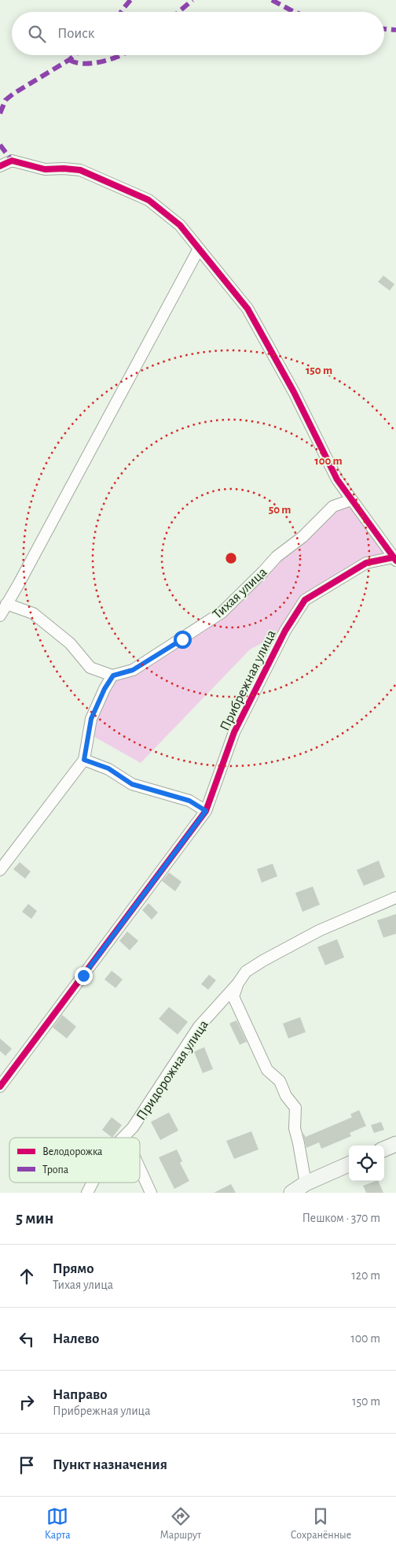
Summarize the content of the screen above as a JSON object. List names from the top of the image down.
{
  "streets": {
    "street": ["Тихая улица", "Прибрежная улица", "Придорожная улица"]
  },
  "legend": ["Велодорожка", "Тропа"],
  "page": {
    "search": "Поиск",
    "heading": ["5 мин", "Пешком · 370 m"],
    "list": [
      ["Прямо", "Тихая улица", "120 m"],
      ["Налево", "100 m"],
      ["Направо", "Прибрежная улица", "150 m"],
      "Пункт назначения"
    ],
    "nav": ["Карта", "Маршрут", "Сохранённые"]
  },
  "rings": ["150 m", "100 m", "50 m"]
}
